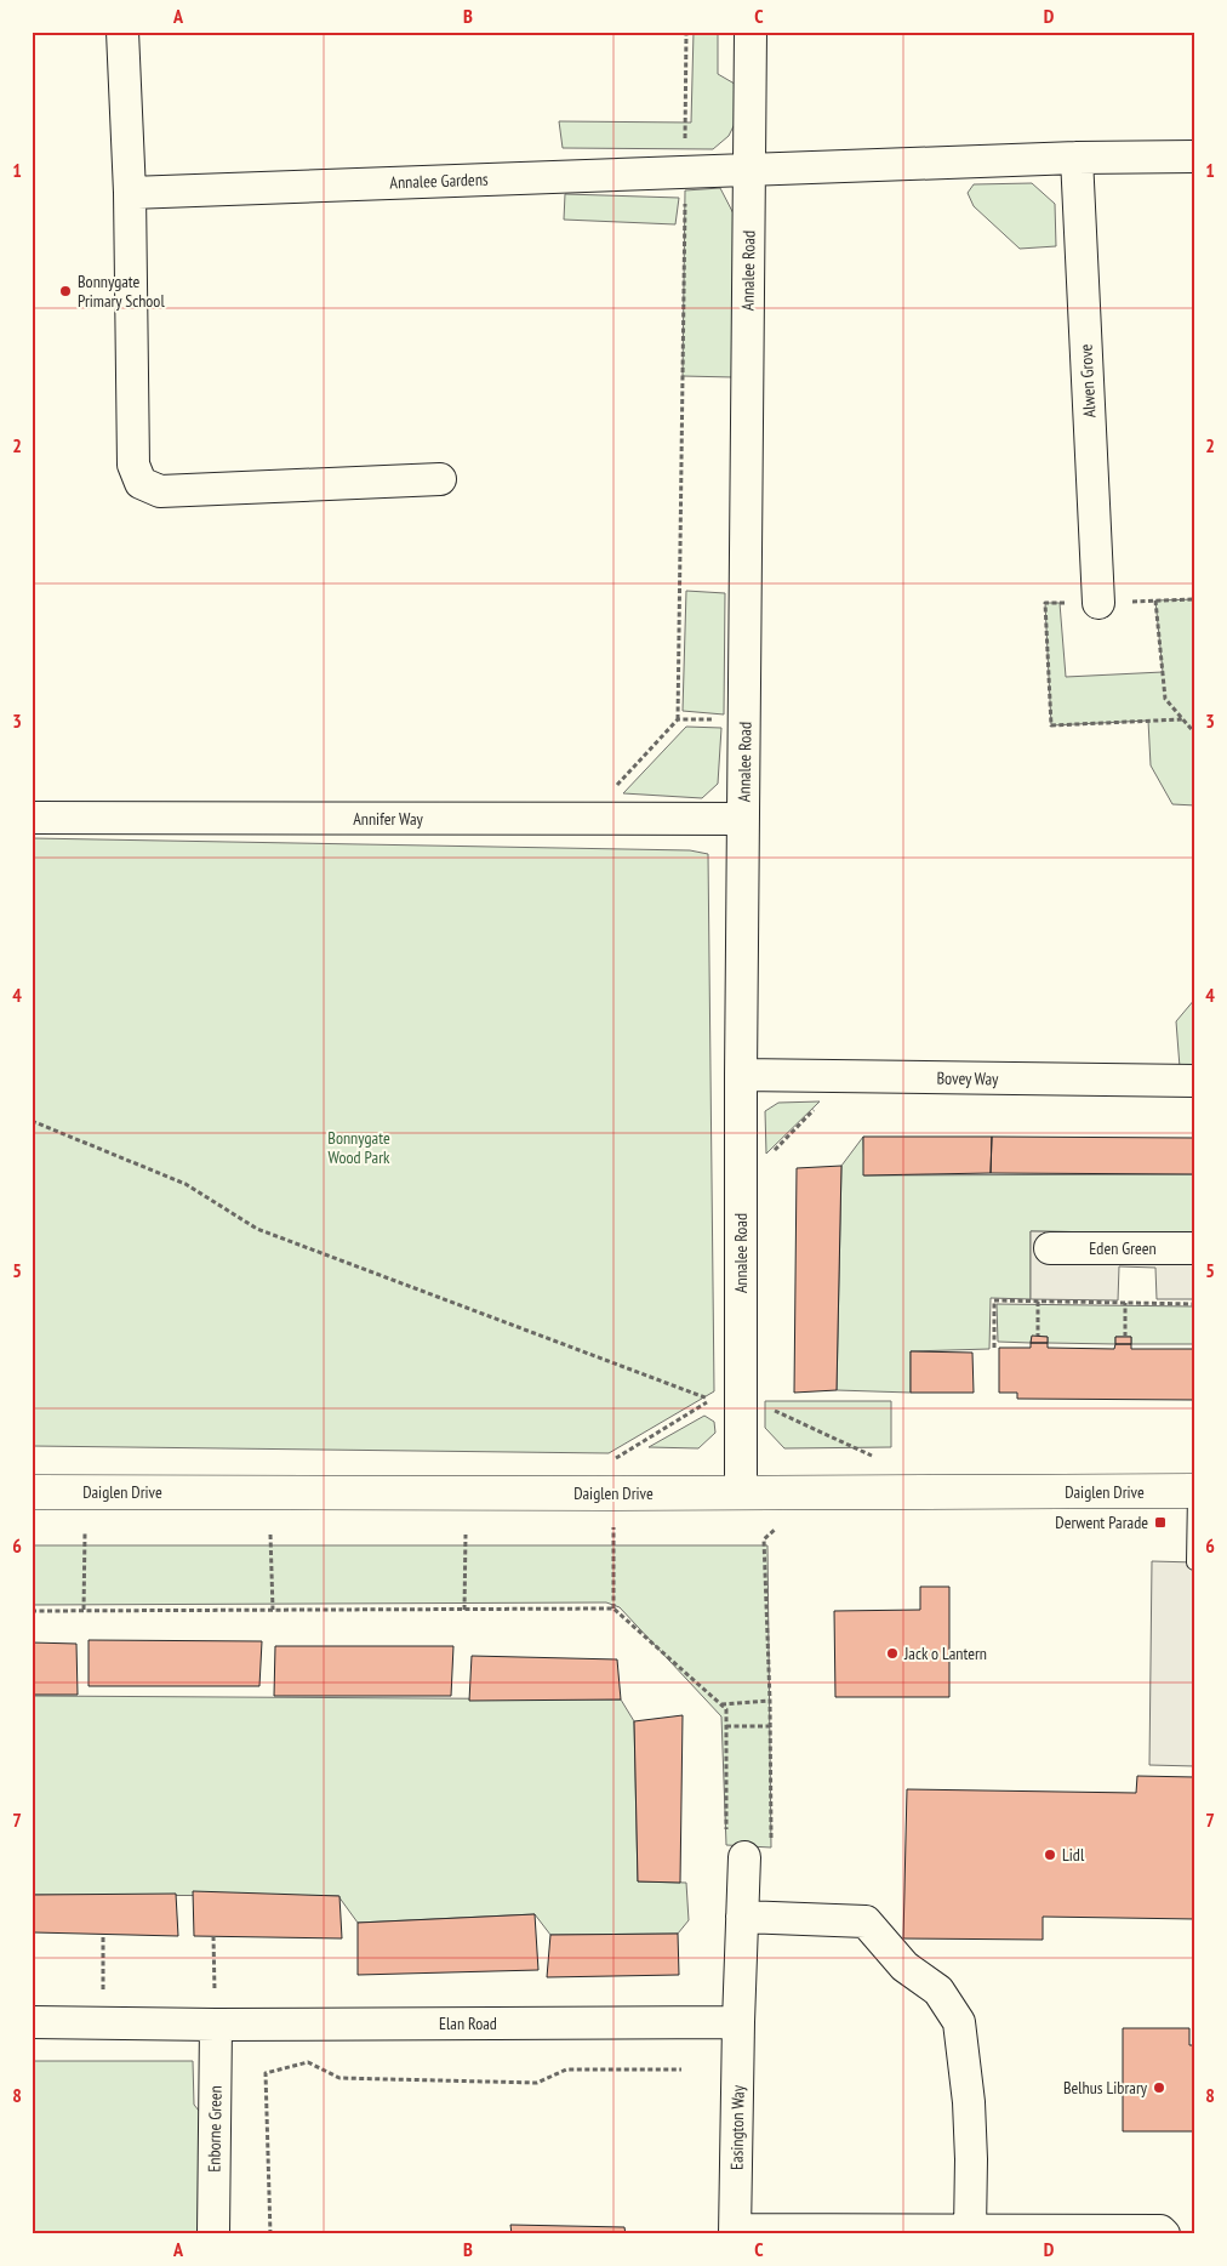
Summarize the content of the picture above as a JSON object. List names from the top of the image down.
{
  "streets": {
    "street": [
      "Annalee Gardens",
      "Annalee Road",
      "Alwen Grove",
      "Annifer Way",
      "Bovey Way",
      "Eden Green",
      "Daiglen Drive",
      "Elan Road",
      "Easington Way",
      "Enborne Green"
    ]
  },
  "crossings": [
    ["Annalee Gardens", "Annalee Road"],
    ["Annalee Road", "Annifer Way"],
    ["Annalee Road", "Bovey Way"],
    ["Annalee Road", "Daiglen Drive"],
    ["Elan Road", "Easington Way"],
    ["Elan Road", "Enborne Green"]
  ],
  "parks": ["Bonnygate Wood Park"],
  "places": {
    "other": [
      "Bonnygate Primary School",
      "Jack o Lantern",
      "Lidl",
      "Belhus Library"
    ],
    "transit": ["Derwent Parade"]
  },
  "grid": {
    "columns": [
      "A",
      "B",
      "C",
      "D"
    ],
    "rows": [
      "1",
      "2",
      "3",
      "4",
      "5",
      "6",
      "7",
      "8"
    ]
  }
}
